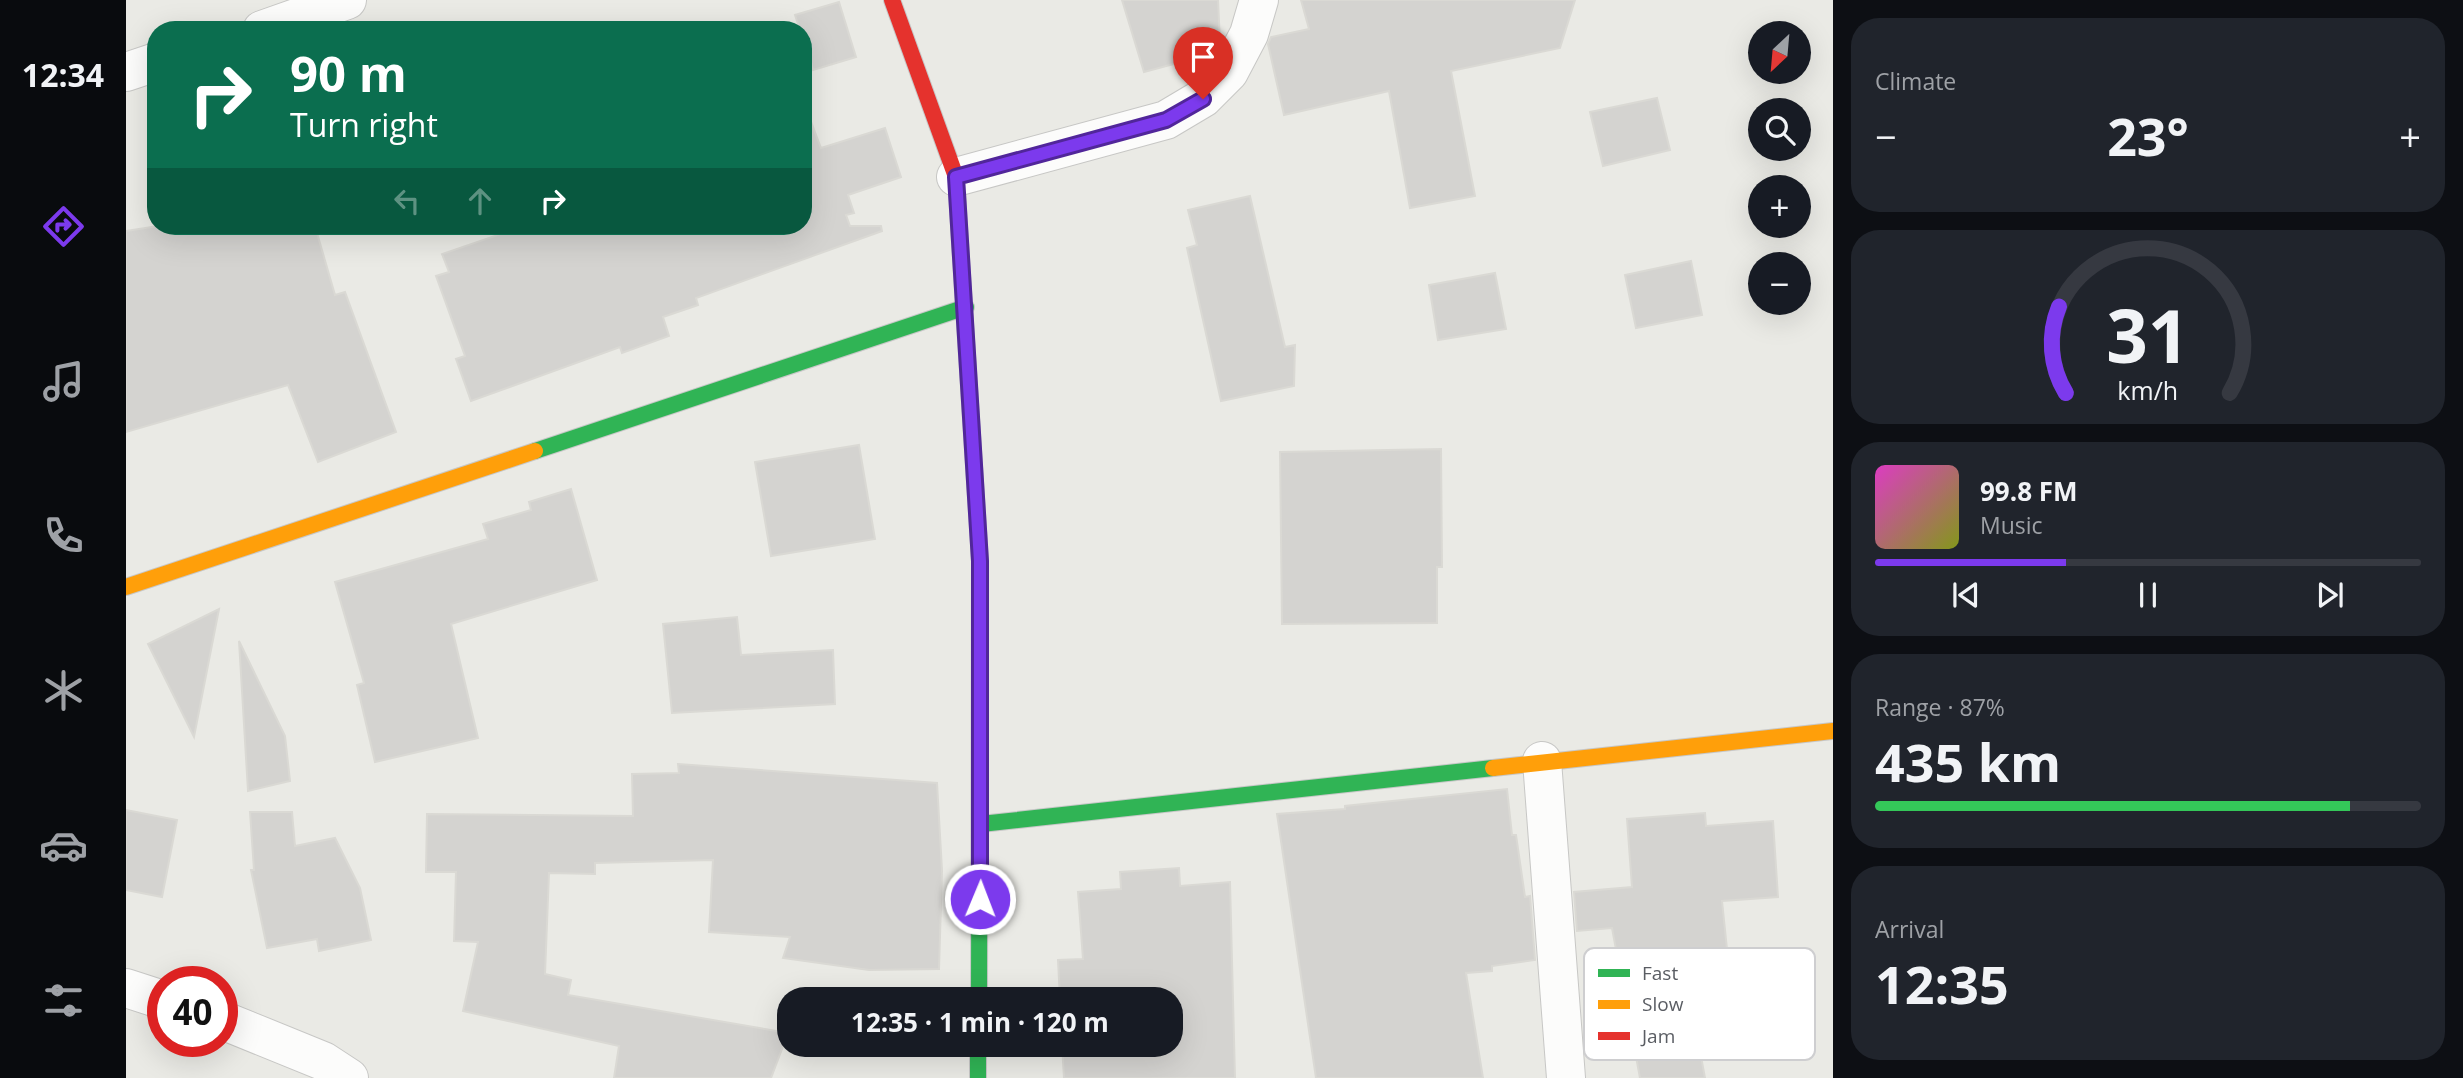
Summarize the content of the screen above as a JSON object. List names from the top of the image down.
{
  "legend": ["Fast", "Slow", "Jam"],
  "north": "bottom left",
  "page": {
    "tabs": "12:34",
    "tile": [
      "Climate",
      ["Range · 87%", "435 km"],
      ["Arrival", "12:35"]
    ],
    "map_buttons": ["+", "−"],
    "turn": ["90 m", "Turn right"],
    "heat": ["−", "23°", "+"],
    "song": ["99.8 FM", "Music"],
    "limit": "40",
    "trip": "12:35 · 1 min · 120 m",
    "gauge": ["31", "km/h"]
  }
}
